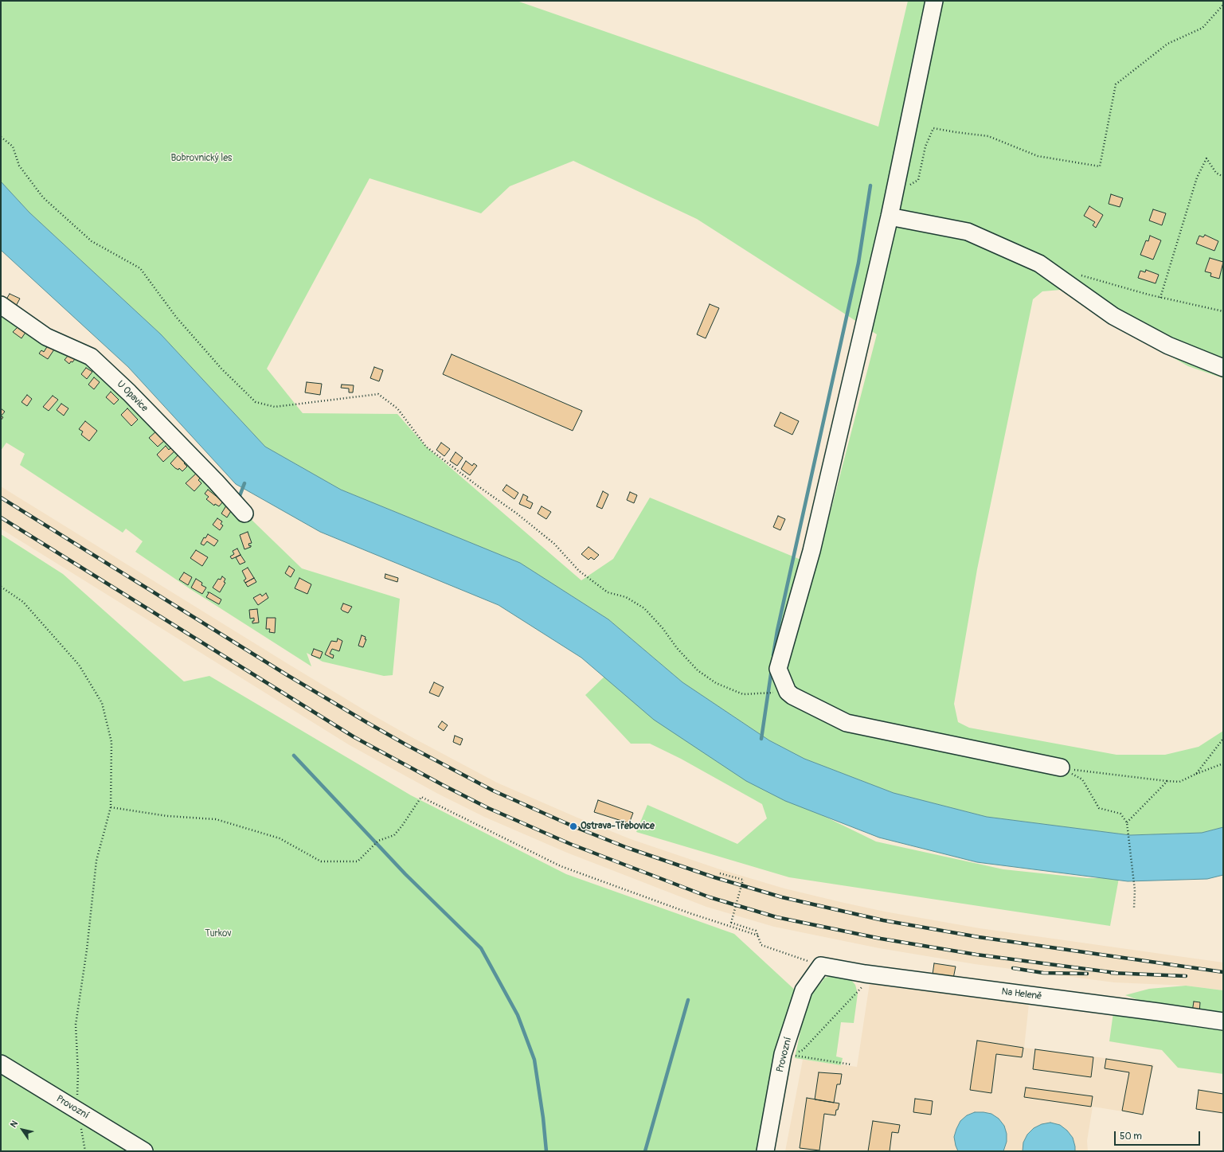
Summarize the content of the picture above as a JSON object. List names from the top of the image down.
{
  "streets": {
    "street": ["U Opavice", "Na Heleně", "Provozní"]
  },
  "crossings": [
    ["Na Heleně", "Provozní"]
  ],
  "parks": ["Bobrovnický les", "Turkov"],
  "places": ["Ostrava-Třebovice"],
  "scale_bar": "50 m",
  "north": "top left"
}
